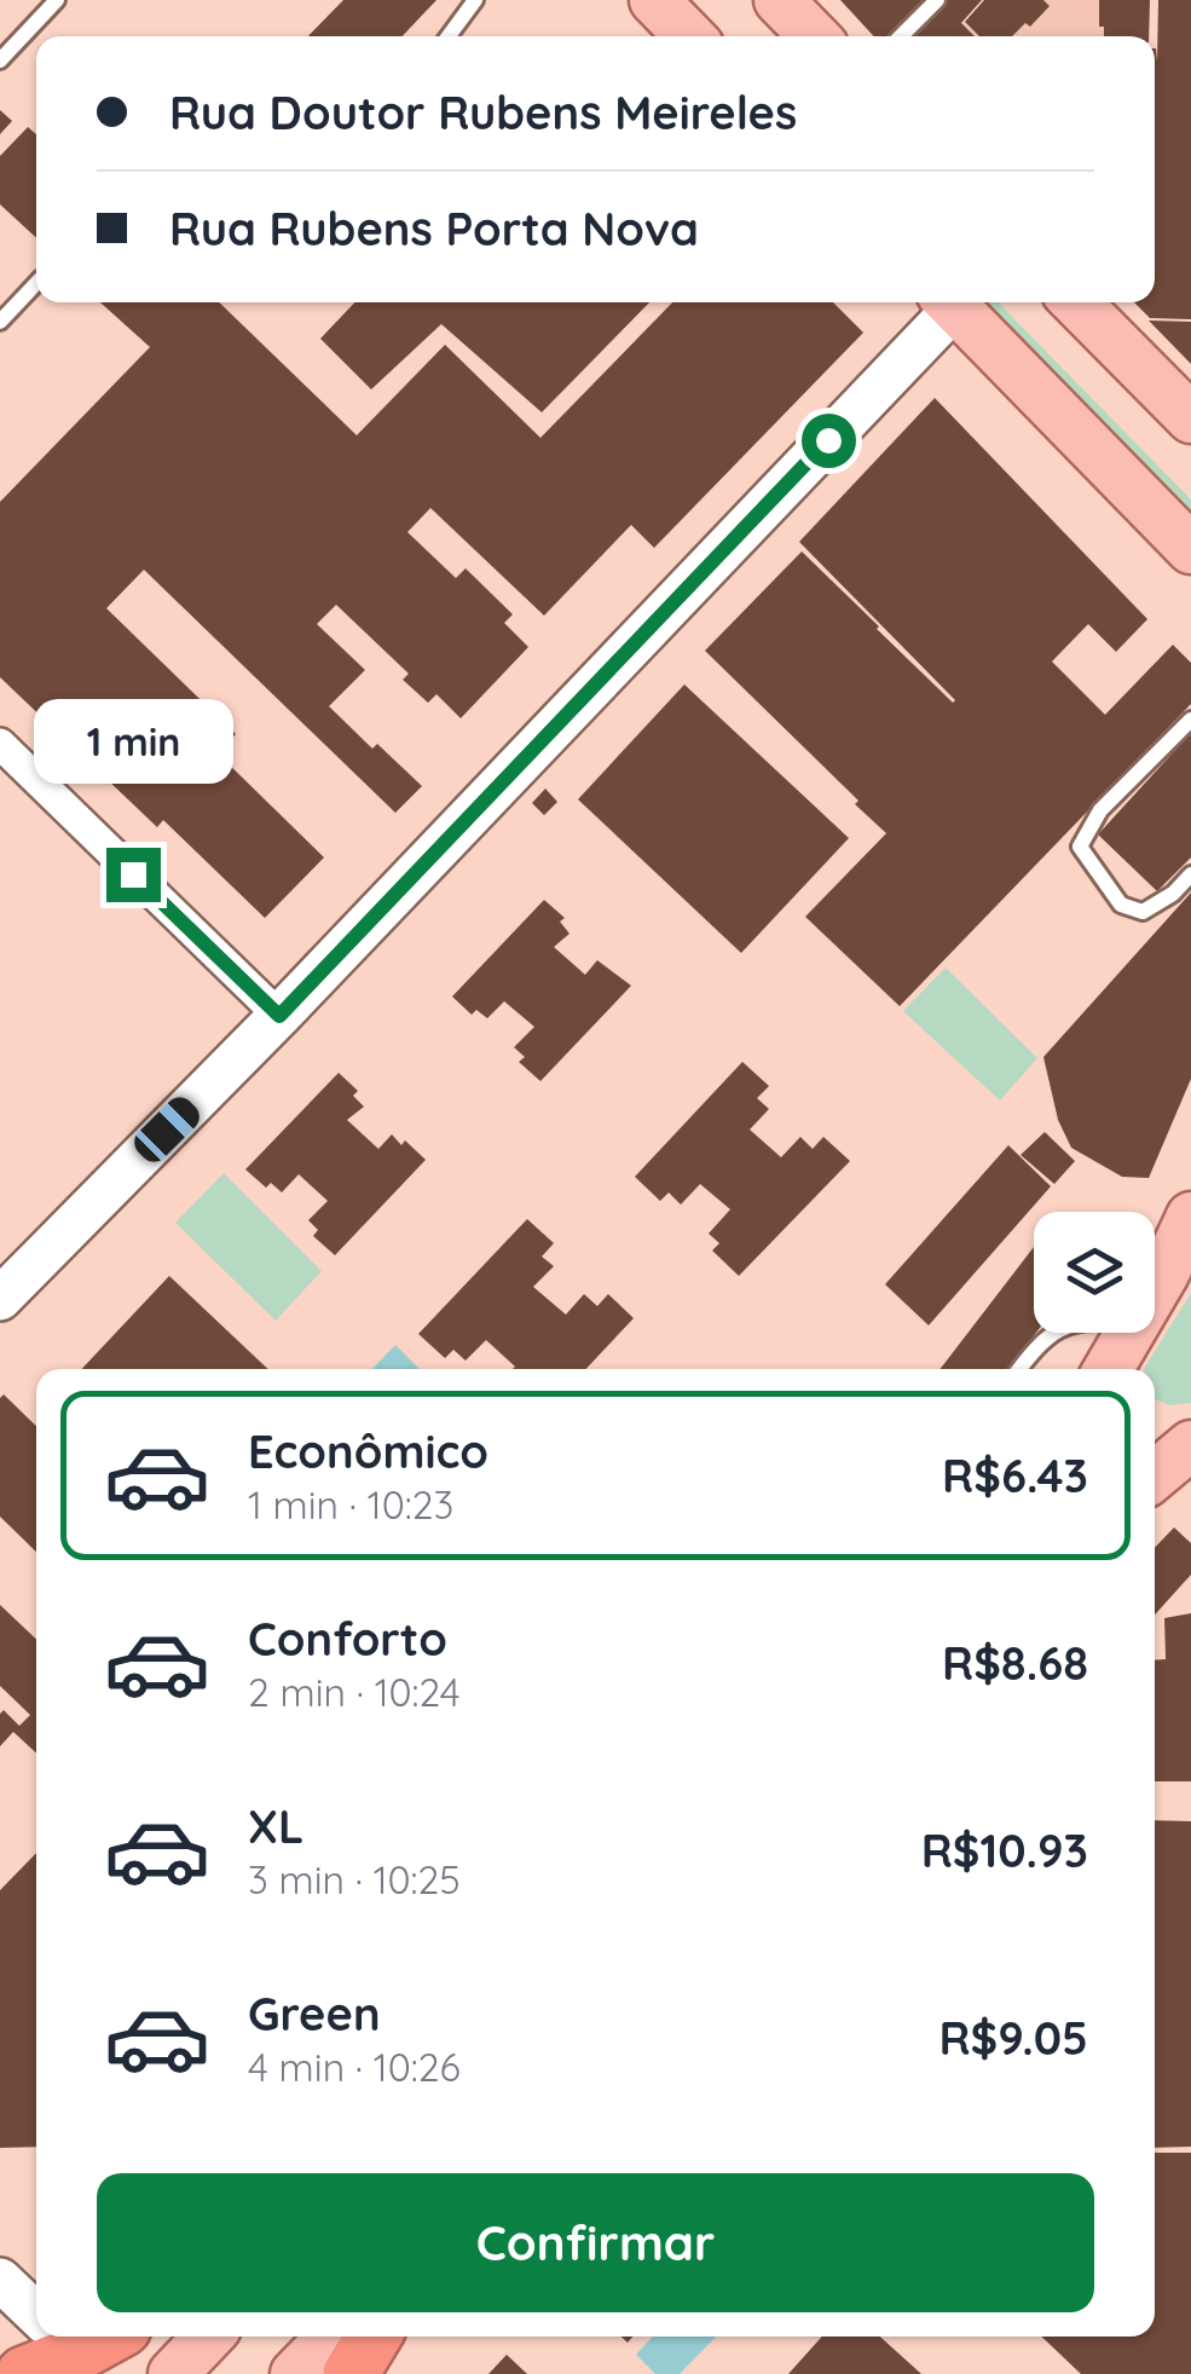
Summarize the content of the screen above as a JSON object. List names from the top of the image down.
{
  "page": {
    "banner": ["Rua Doutor Rubens Meireles", "Rua Rubens Porta Nova"],
    "bubble": "1 min",
    "list": [
      {
        "name": "Econômico",
        "note": "1 min · 10:23",
        "value": "R$6.43"
      },
      {
        "name": "Conforto",
        "note": "2 min · 10:24",
        "value": "R$8.68"
      },
      {
        "name": "XL",
        "note": "3 min · 10:25",
        "value": "R$10.93"
      },
      {
        "name": "Green",
        "note": "4 min · 10:26",
        "value": "R$9.05"
      }
    ],
    "buttons": "Confirmar"
  }
}
